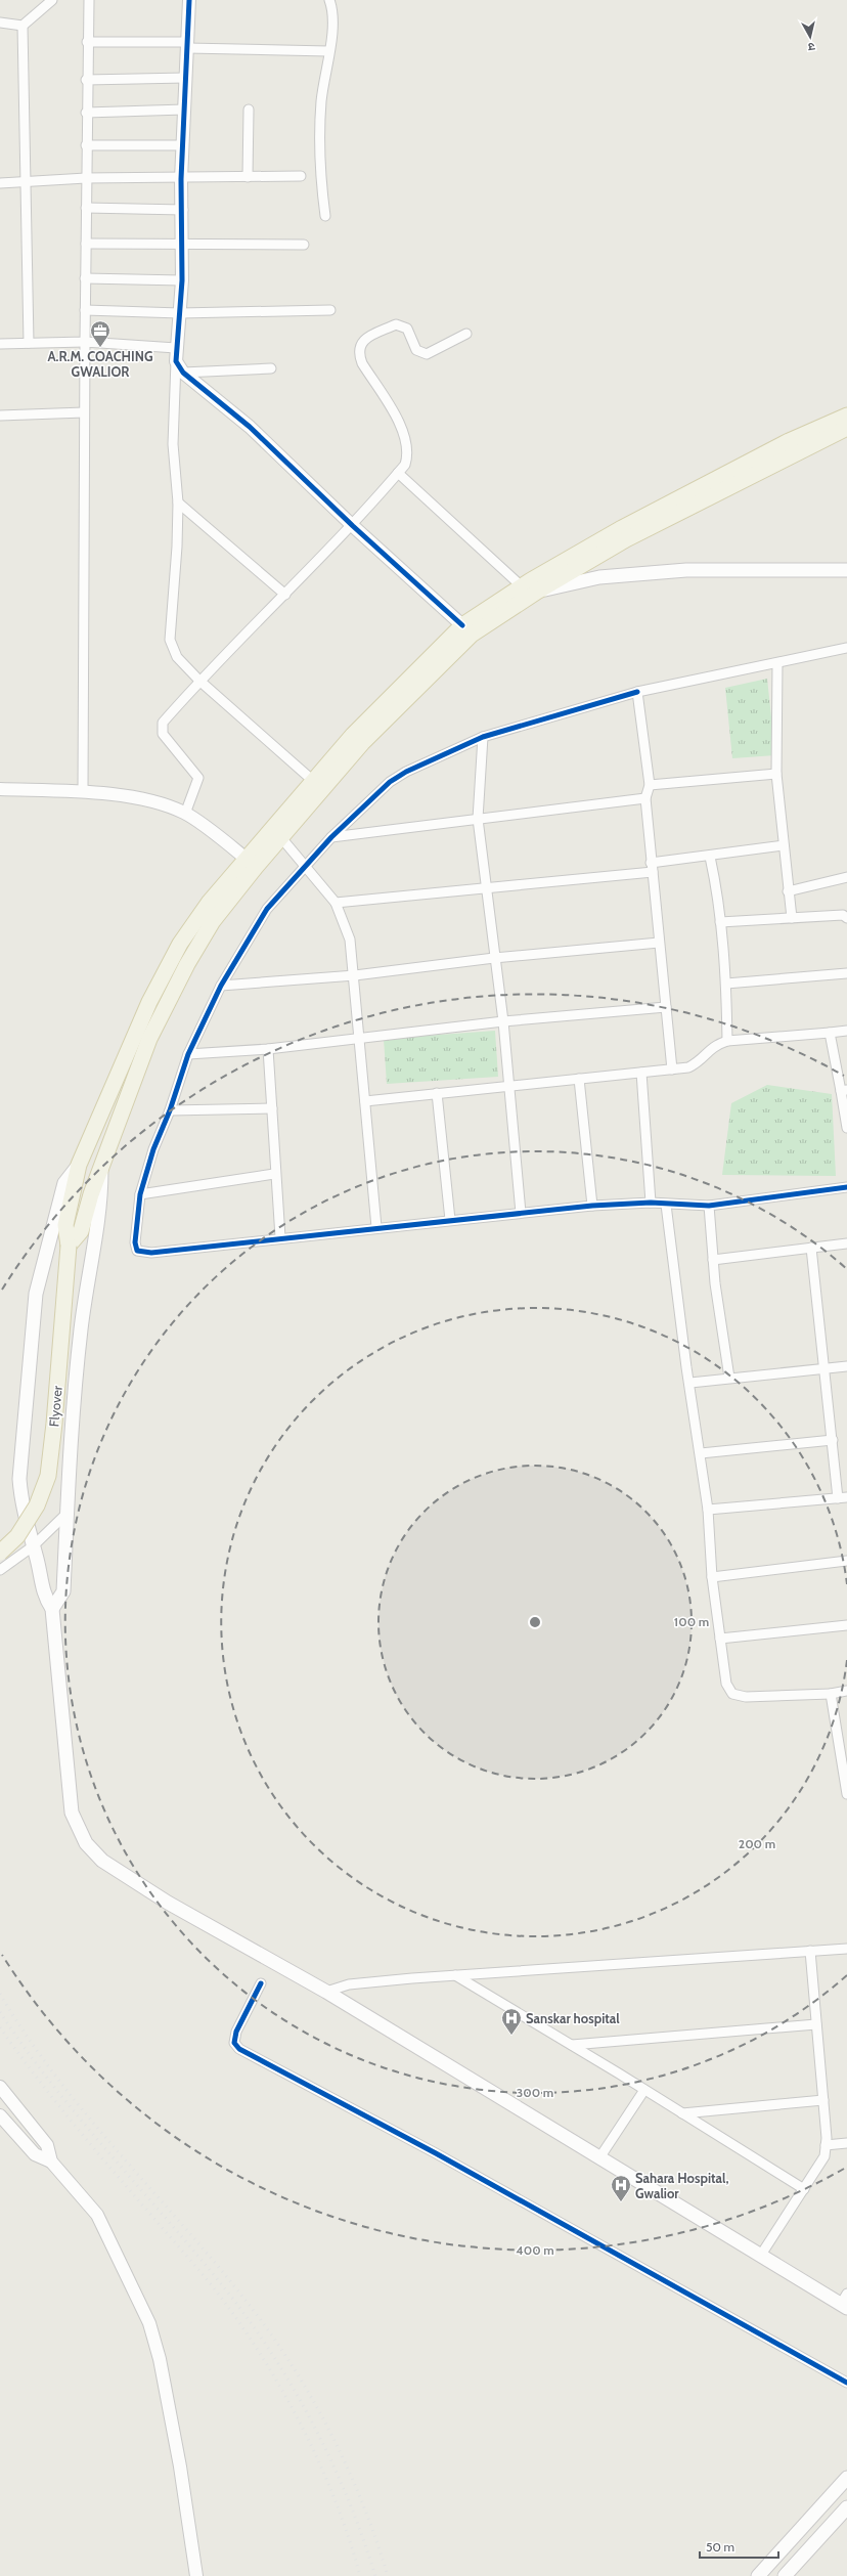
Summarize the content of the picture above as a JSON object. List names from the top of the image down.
{
  "streets": {
    "main road": ["Flyover"]
  },
  "places": {
    "office": ["A.R.M. COACHING GWALIOR"],
    "hospital": ["Sanskar hospital", "Sahara Hospital, Gwalior"]
  },
  "scale_bar": "50 m",
  "north": "bottom",
  "rings": [
    "100 m",
    "200 m",
    "300 m",
    "400 m"
  ]
}
